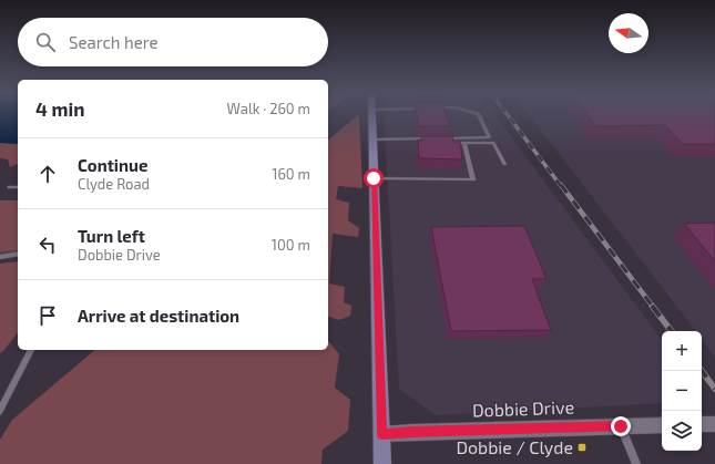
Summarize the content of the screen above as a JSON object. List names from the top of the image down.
{
  "streets": {
    "street": ["Dobbie Drive"]
  },
  "places": {
    "transit": ["Dobbie / Clyde"]
  },
  "north": "left",
  "page": {
    "search": "Search here",
    "heading": ["4 min", "Walk · 260 m"],
    "list": [
      ["Continue", "Clyde Road", "160 m"],
      ["Turn left", "Dobbie Drive", "100 m"],
      "Arrive at destination"
    ],
    "map_buttons": ["+", "−"]
  }
}
